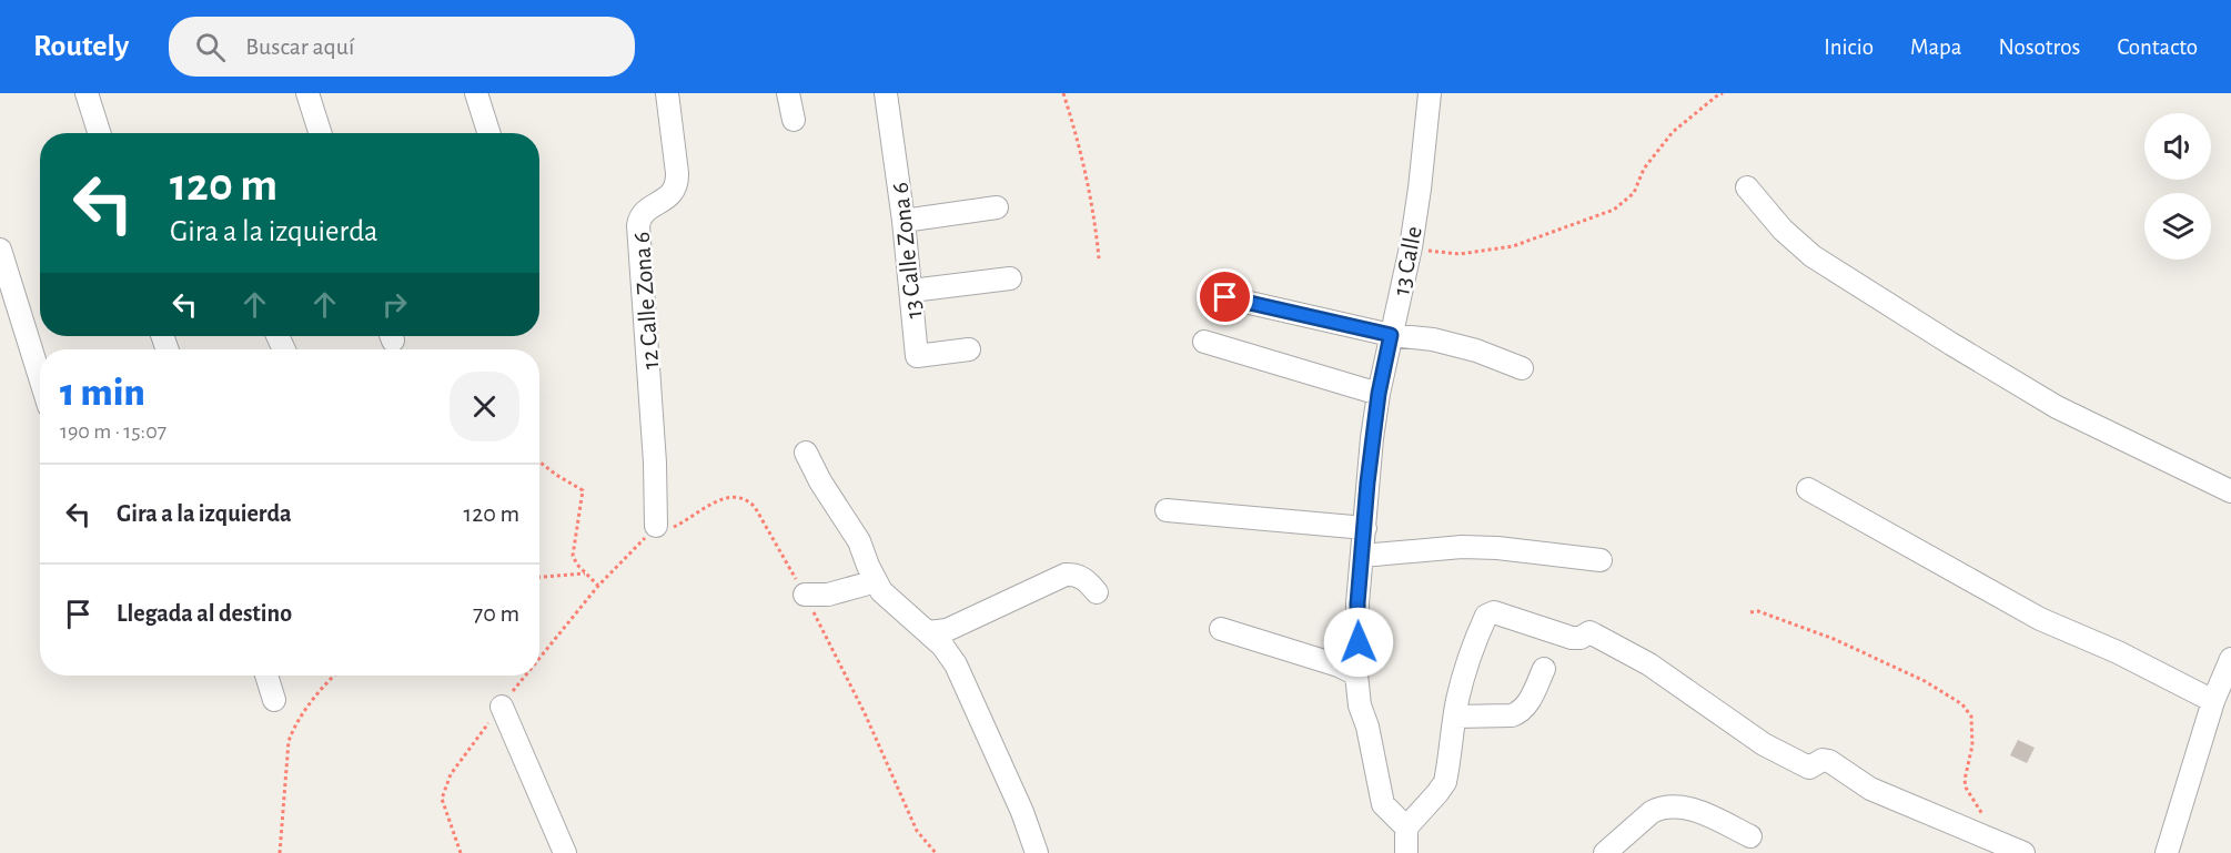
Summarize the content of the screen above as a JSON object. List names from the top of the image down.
{
  "streets": {
    "street": ["13 Calle Zona 6", "13 Calle", "12 Calle Zona 6"]
  },
  "page": {
    "header": "Routely",
    "search": "Buscar aquí",
    "nav": [
      "Inicio",
      "Mapa",
      "Nosotros",
      "Contacto"
    ],
    "turn": ["120 m", "Gira a la izquierda"],
    "heading": ["1 min", "190 m · 15:07"],
    "list": [
      {
        "name": "Gira a la izquierda",
        "value": "120 m"
      },
      {
        "name": "Llegada al destino",
        "value": "70 m"
      }
    ]
  }
}
